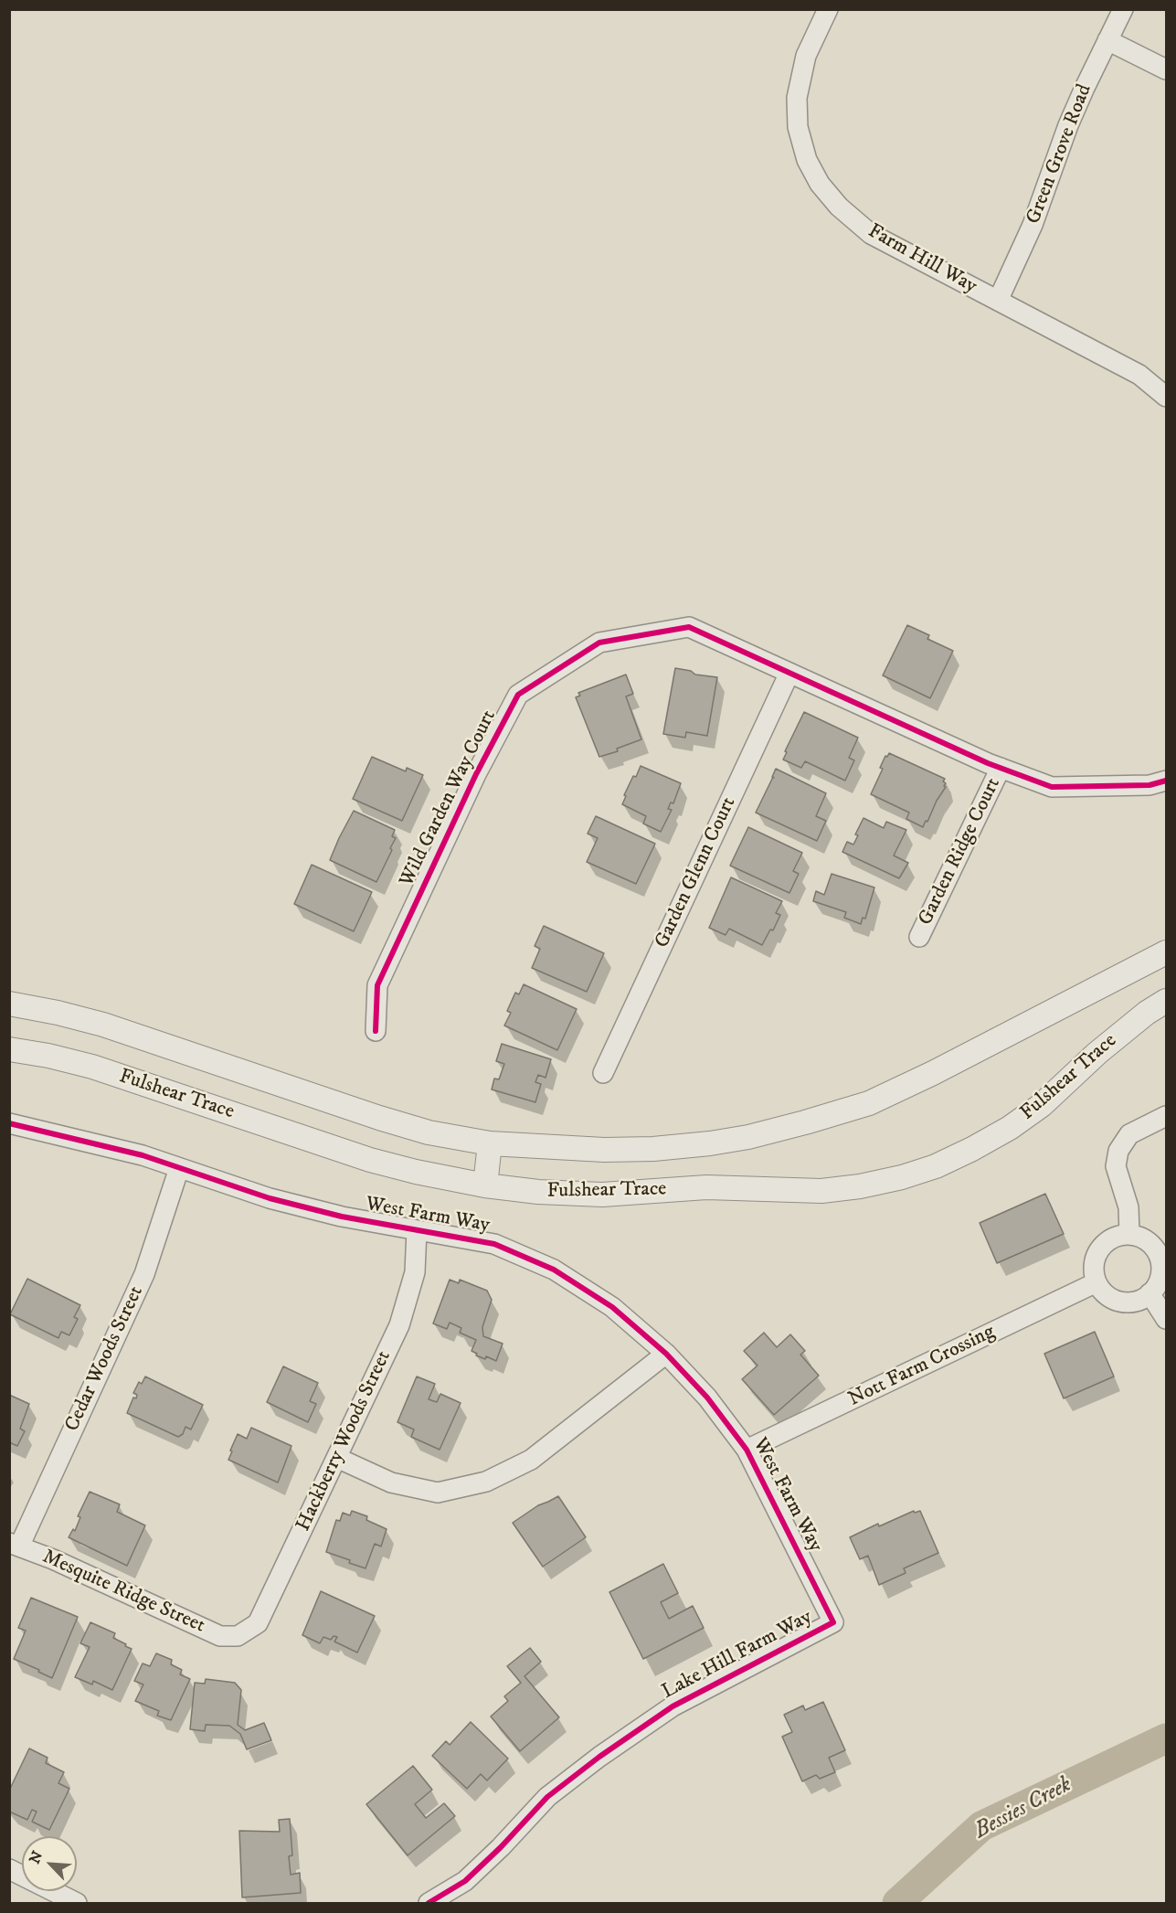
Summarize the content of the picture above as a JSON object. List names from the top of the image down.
{
  "streets": {
    "street": [
      "Green Grove Road",
      "Farm Hill Way",
      "Wild Garden Way Court",
      "Garden Ridge Court",
      "Garden Glenn Court",
      "Fulshear Trace",
      "West Farm Way",
      "Cedar Woods Street",
      "Nott Farm Crossing",
      "Hackberry Woods Street",
      "Mesquite Ridge Street",
      "Lake Hill Farm Way"
    ]
  },
  "crossings": [
    ["Green Grove Road", "Farm Hill Way"],
    ["Wild Garden Way Court", "Garden Ridge Court"],
    ["Wild Garden Way Court", "Garden Glenn Court"],
    ["West Farm Way", "Cedar Woods Street"],
    ["West Farm Way", "Nott Farm Crossing"],
    ["West Farm Way", "Hackberry Woods Street"],
    ["West Farm Way", "Lake Hill Farm Way"],
    ["Cedar Woods Street", "Mesquite Ridge Street"],
    ["Hackberry Woods Street", "Mesquite Ridge Street"]
  ],
  "water": ["Bessies Creek"],
  "north": "top left"
}
